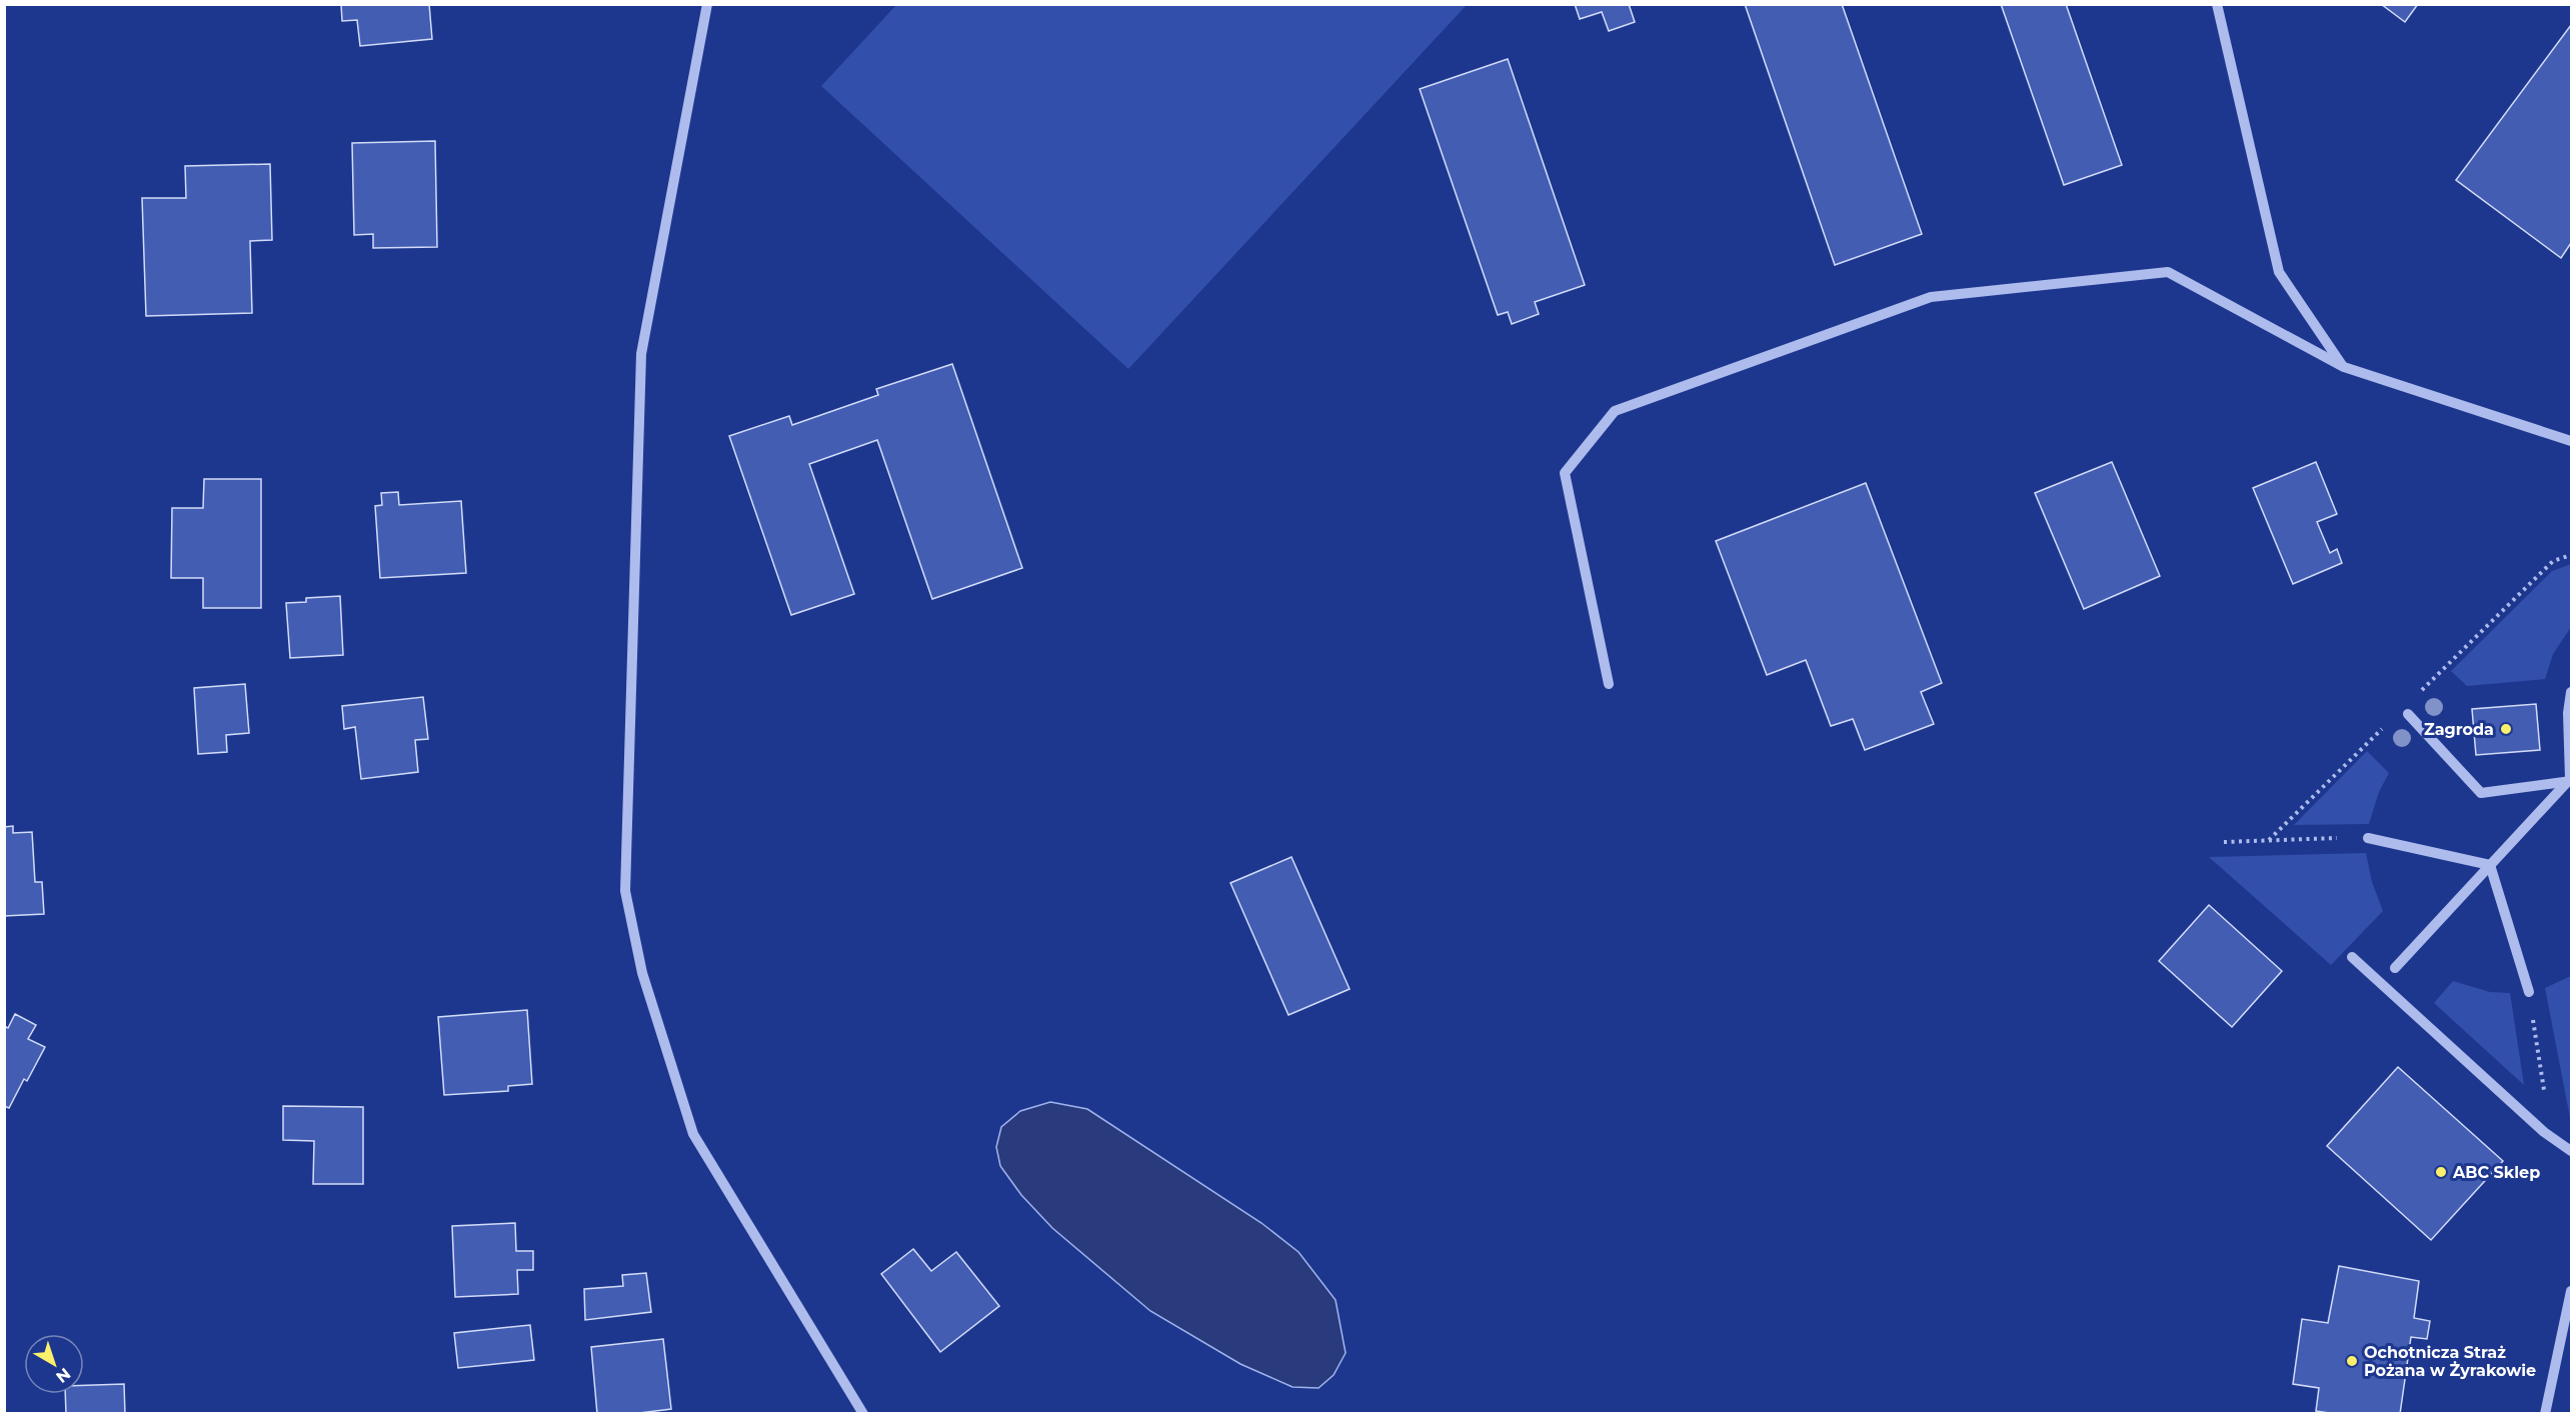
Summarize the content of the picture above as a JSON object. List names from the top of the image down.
{
  "places": ["Zagroda", "ABC Sklep", "Ochotnicza Straż Pożana w Żyrakowie"],
  "north": "bottom right"
}
